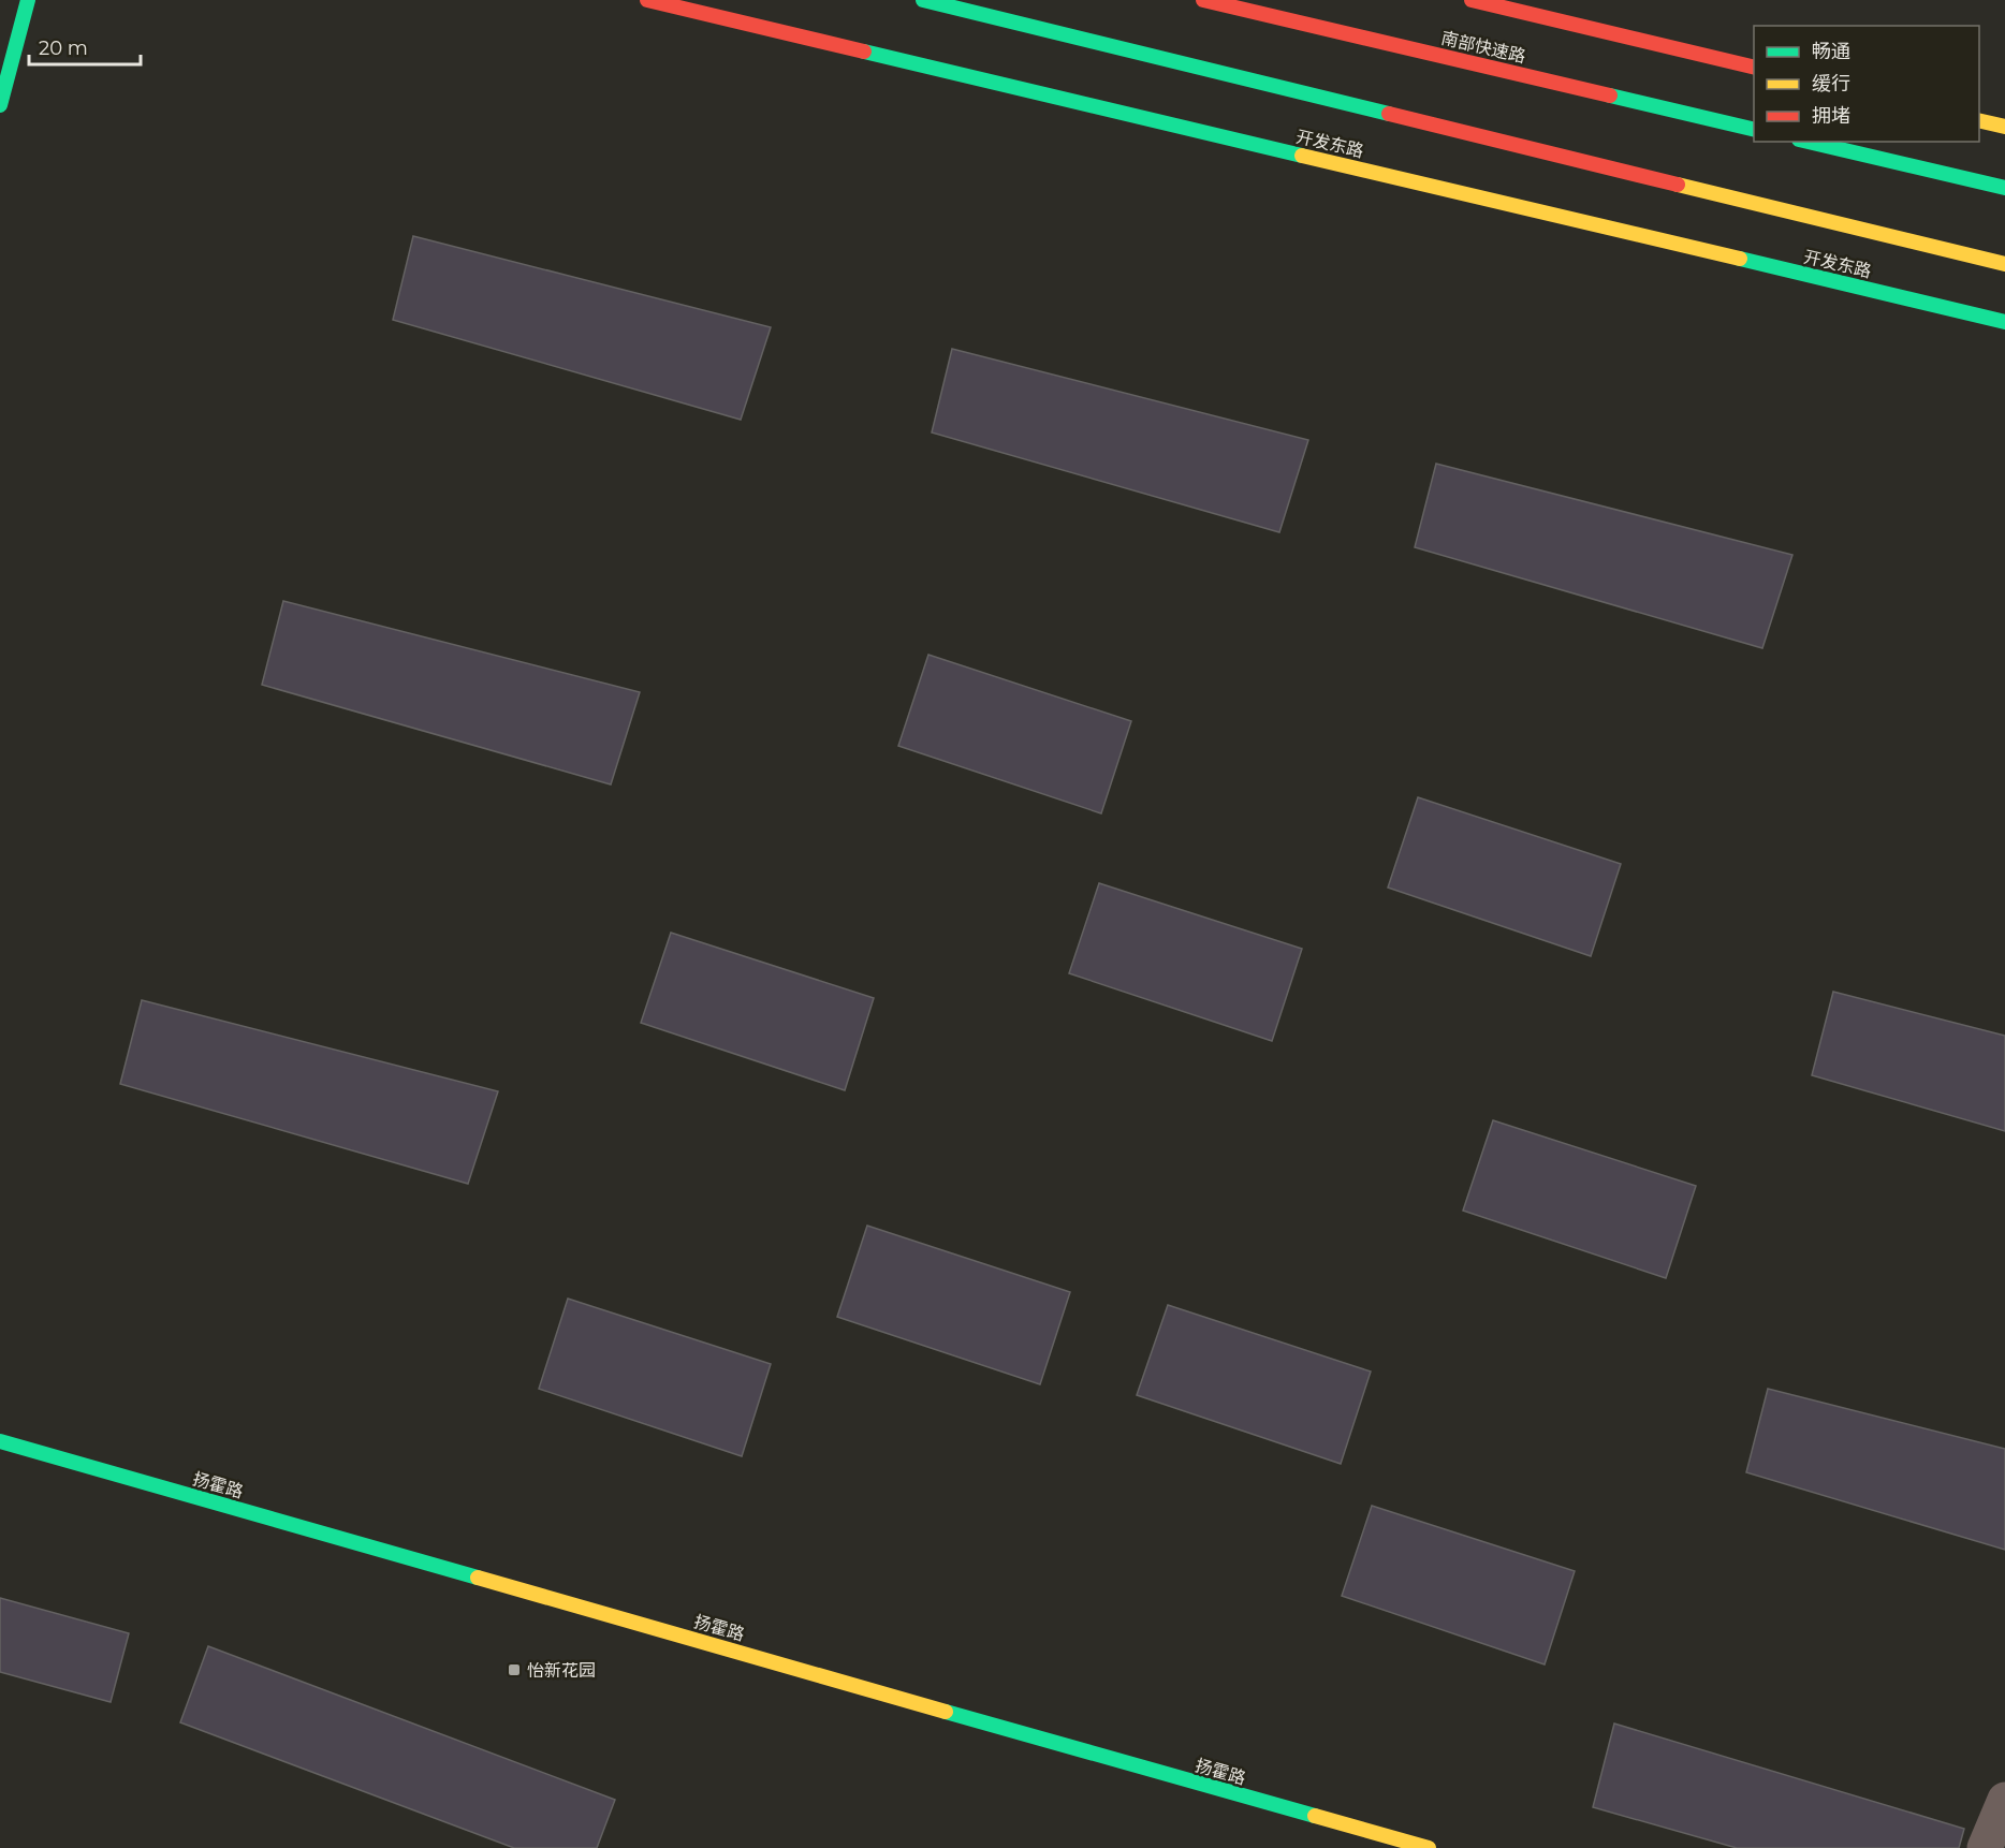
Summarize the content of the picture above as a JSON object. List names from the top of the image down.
{
  "streets": {
    "main road": ["南部快速路", "开发东路", "扬霍路"]
  },
  "places": {
    "transit": ["怡新花园"]
  },
  "legend": ["畅通", "缓行", "拥堵"],
  "scale_bar": "20 m"
}
